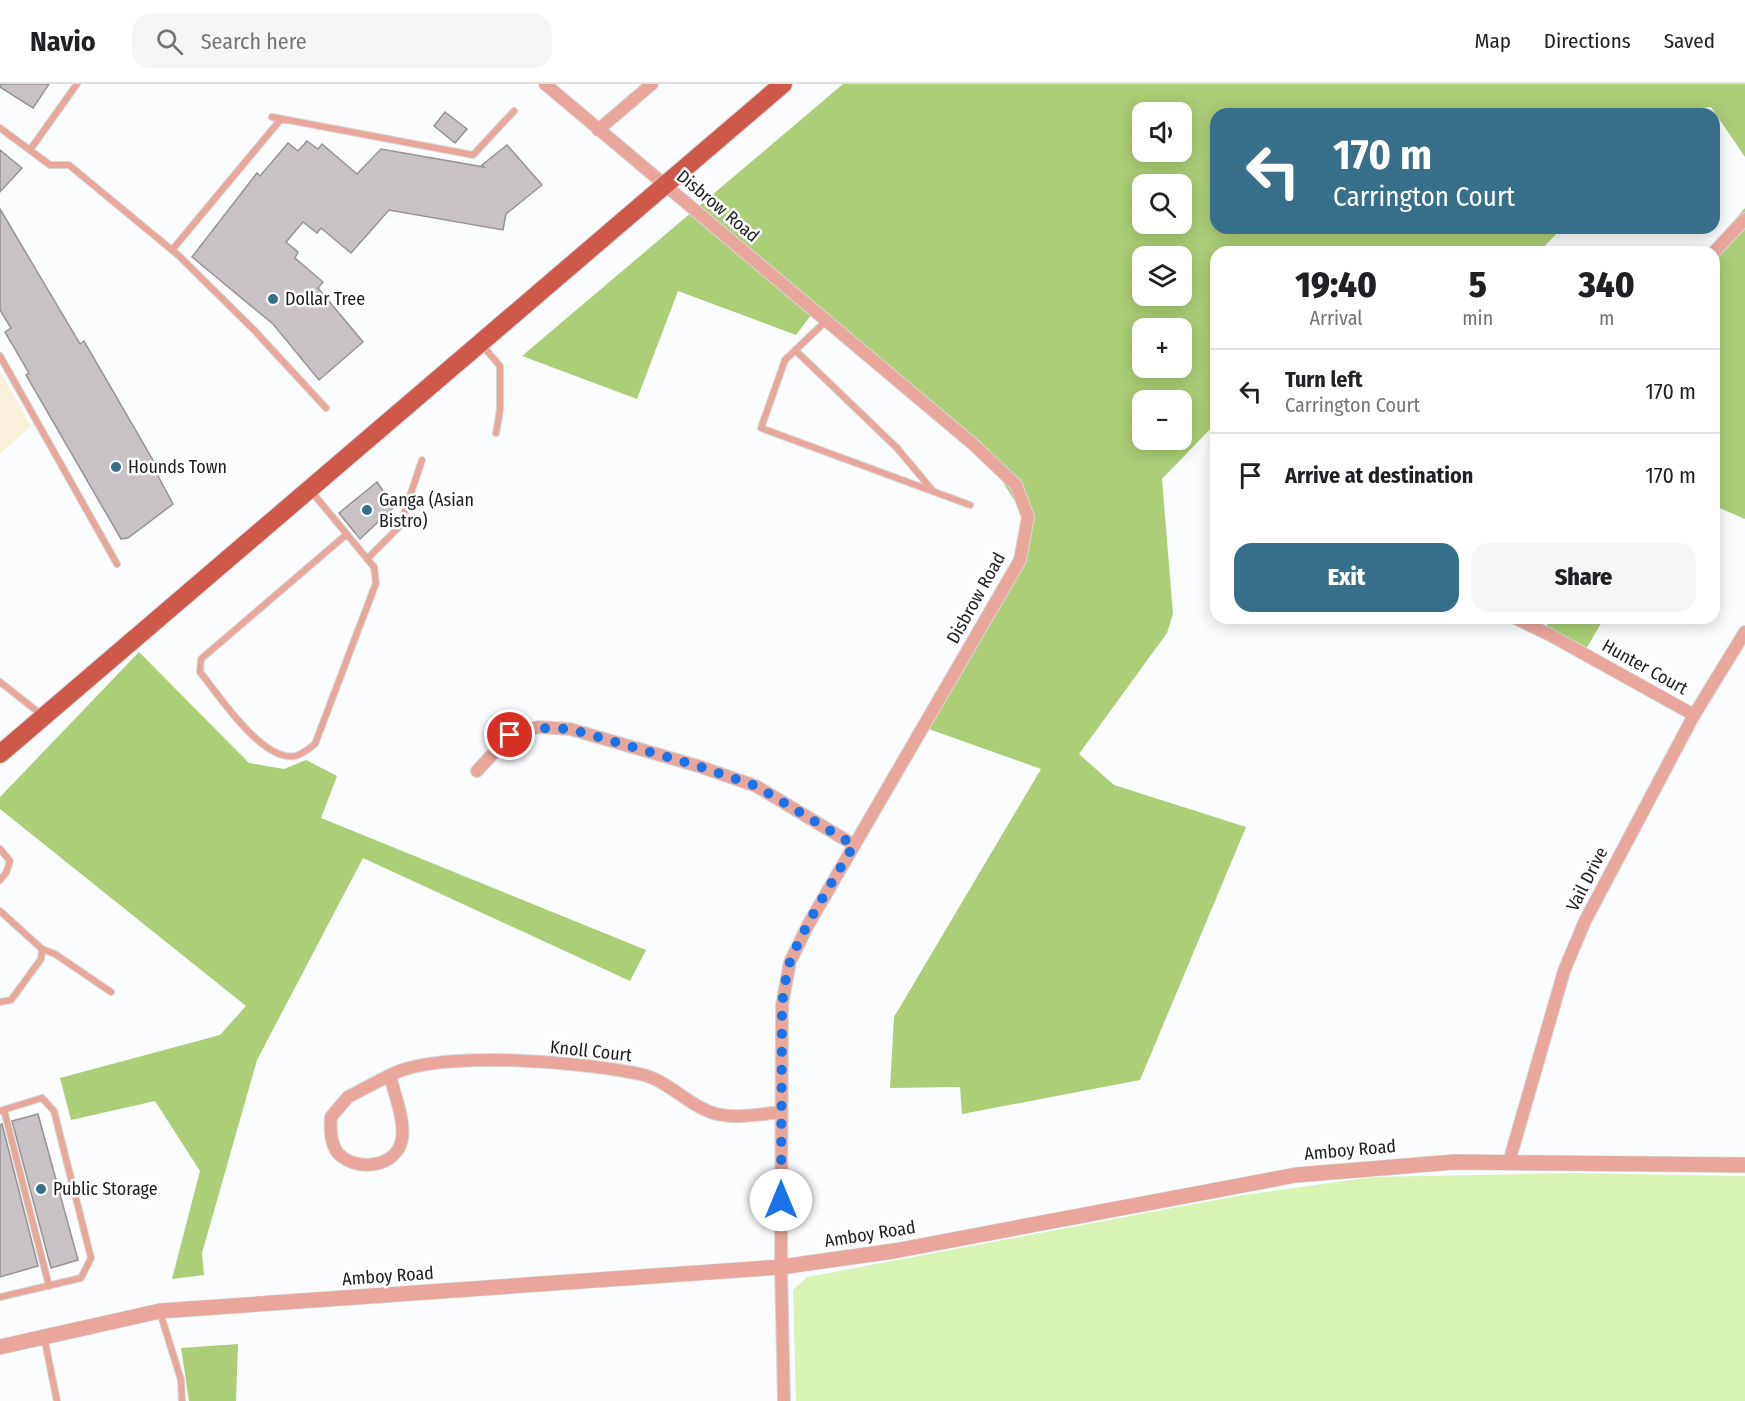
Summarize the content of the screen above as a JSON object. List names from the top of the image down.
{
  "streets": {
    "street": [
      "Disbrow Road",
      "Hunter Court",
      "Vail Drive",
      "Knoll Court",
      "Amboy Road"
    ]
  },
  "crossings": [
    ["Disbrow Road", "Knoll Court"],
    ["Disbrow Road", "Amboy Road"],
    ["Hunter Court", "Vail Drive"],
    ["Vail Drive", "Amboy Road"]
  ],
  "places": [
    "Dollar Tree",
    "Hounds Town",
    "Ganga (Asian Bistro)",
    "Public Storage"
  ],
  "page": {
    "header": "Navio",
    "search": "Search here",
    "nav": ["Map", "Directions", "Saved"],
    "map_buttons": ["+", "−"],
    "turn": ["170 m", "Carrington Court"],
    "eta": [
      "19:40",
      "Arrival",
      "5",
      "min",
      "340",
      "m"
    ],
    "list": [
      {
        "name": "Turn left",
        "note": "Carrington Court",
        "value": "170 m"
      },
      {
        "name": "Arrive at destination",
        "value": "170 m"
      }
    ],
    "buttons": ["Exit", "Share"]
  }
}
